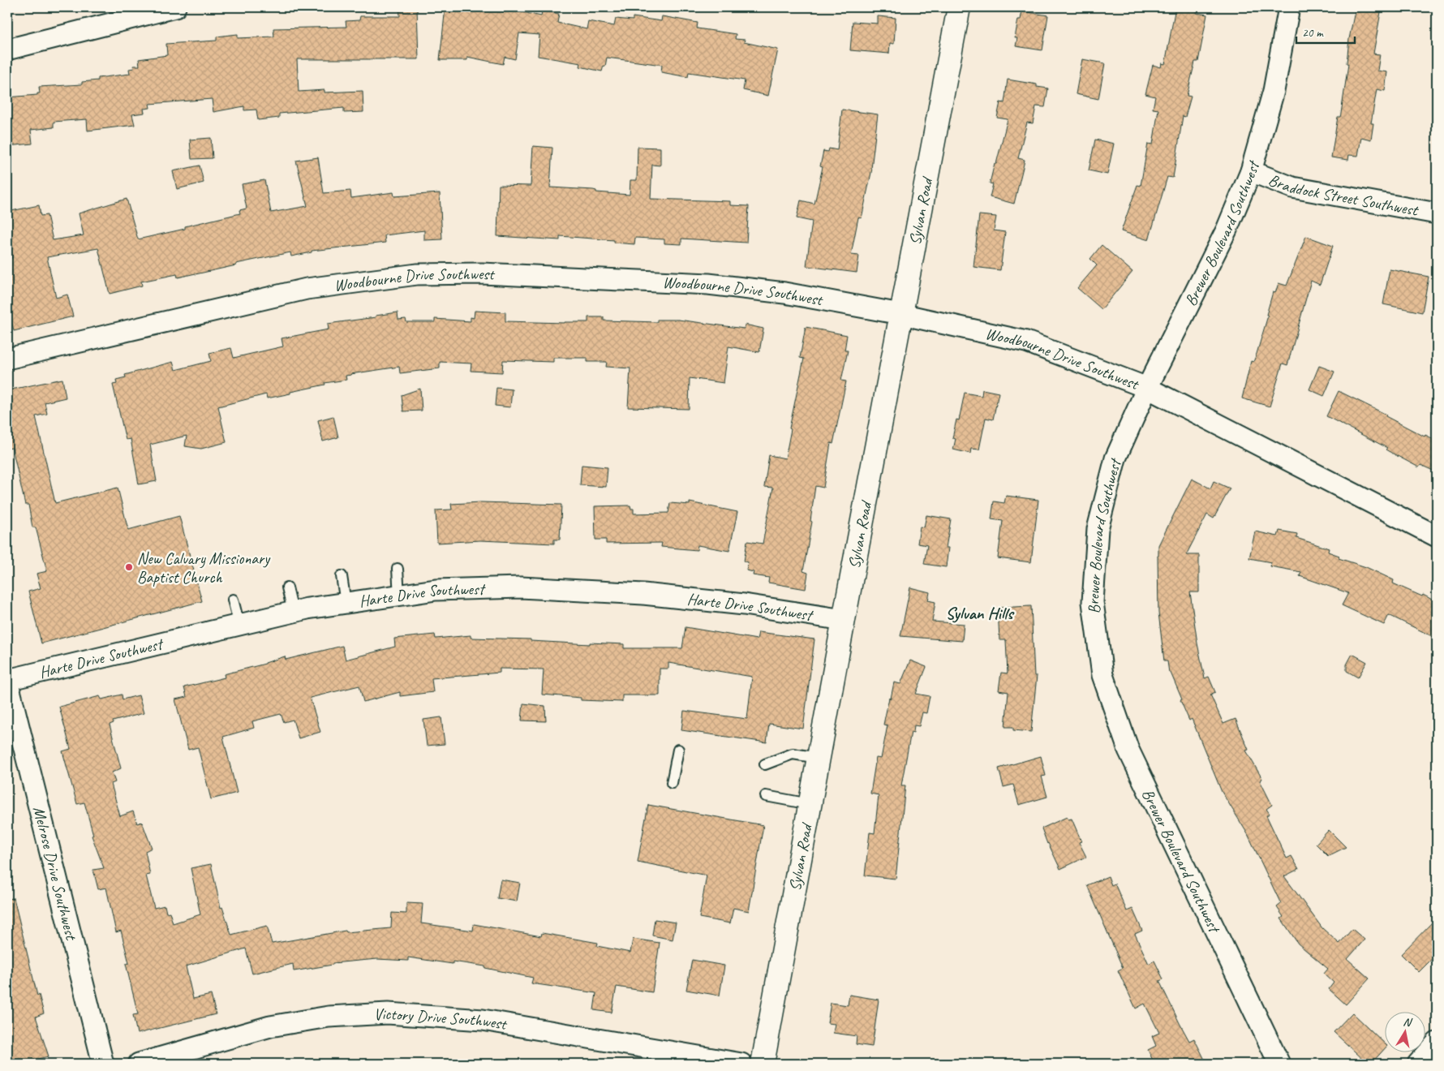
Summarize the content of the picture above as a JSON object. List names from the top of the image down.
{
  "streets": {
    "main road": ["Sylvan Road"],
    "street": [
      "Braddock Street Southwest",
      "Brewer Boulevard Southwest",
      "Woodbourne Drive Southwest",
      "Harte Drive Southwest",
      "Melrose Drive Southwest",
      "Victory Drive Southwest"
    ]
  },
  "crossings": [
    ["Braddock Street Southwest", "Brewer Boulevard Southwest"],
    ["Sylvan Road", "Woodbourne Drive Southwest"],
    ["Sylvan Road", "Harte Drive Southwest"],
    ["Brewer Boulevard Southwest", "Woodbourne Drive Southwest"],
    ["Harte Drive Southwest", "Melrose Drive Southwest"]
  ],
  "districts": ["Sylvan Hills"],
  "places": ["New Calvary Missionary Baptist Church"],
  "scale_bar": "20 m",
  "north": "top"
}
